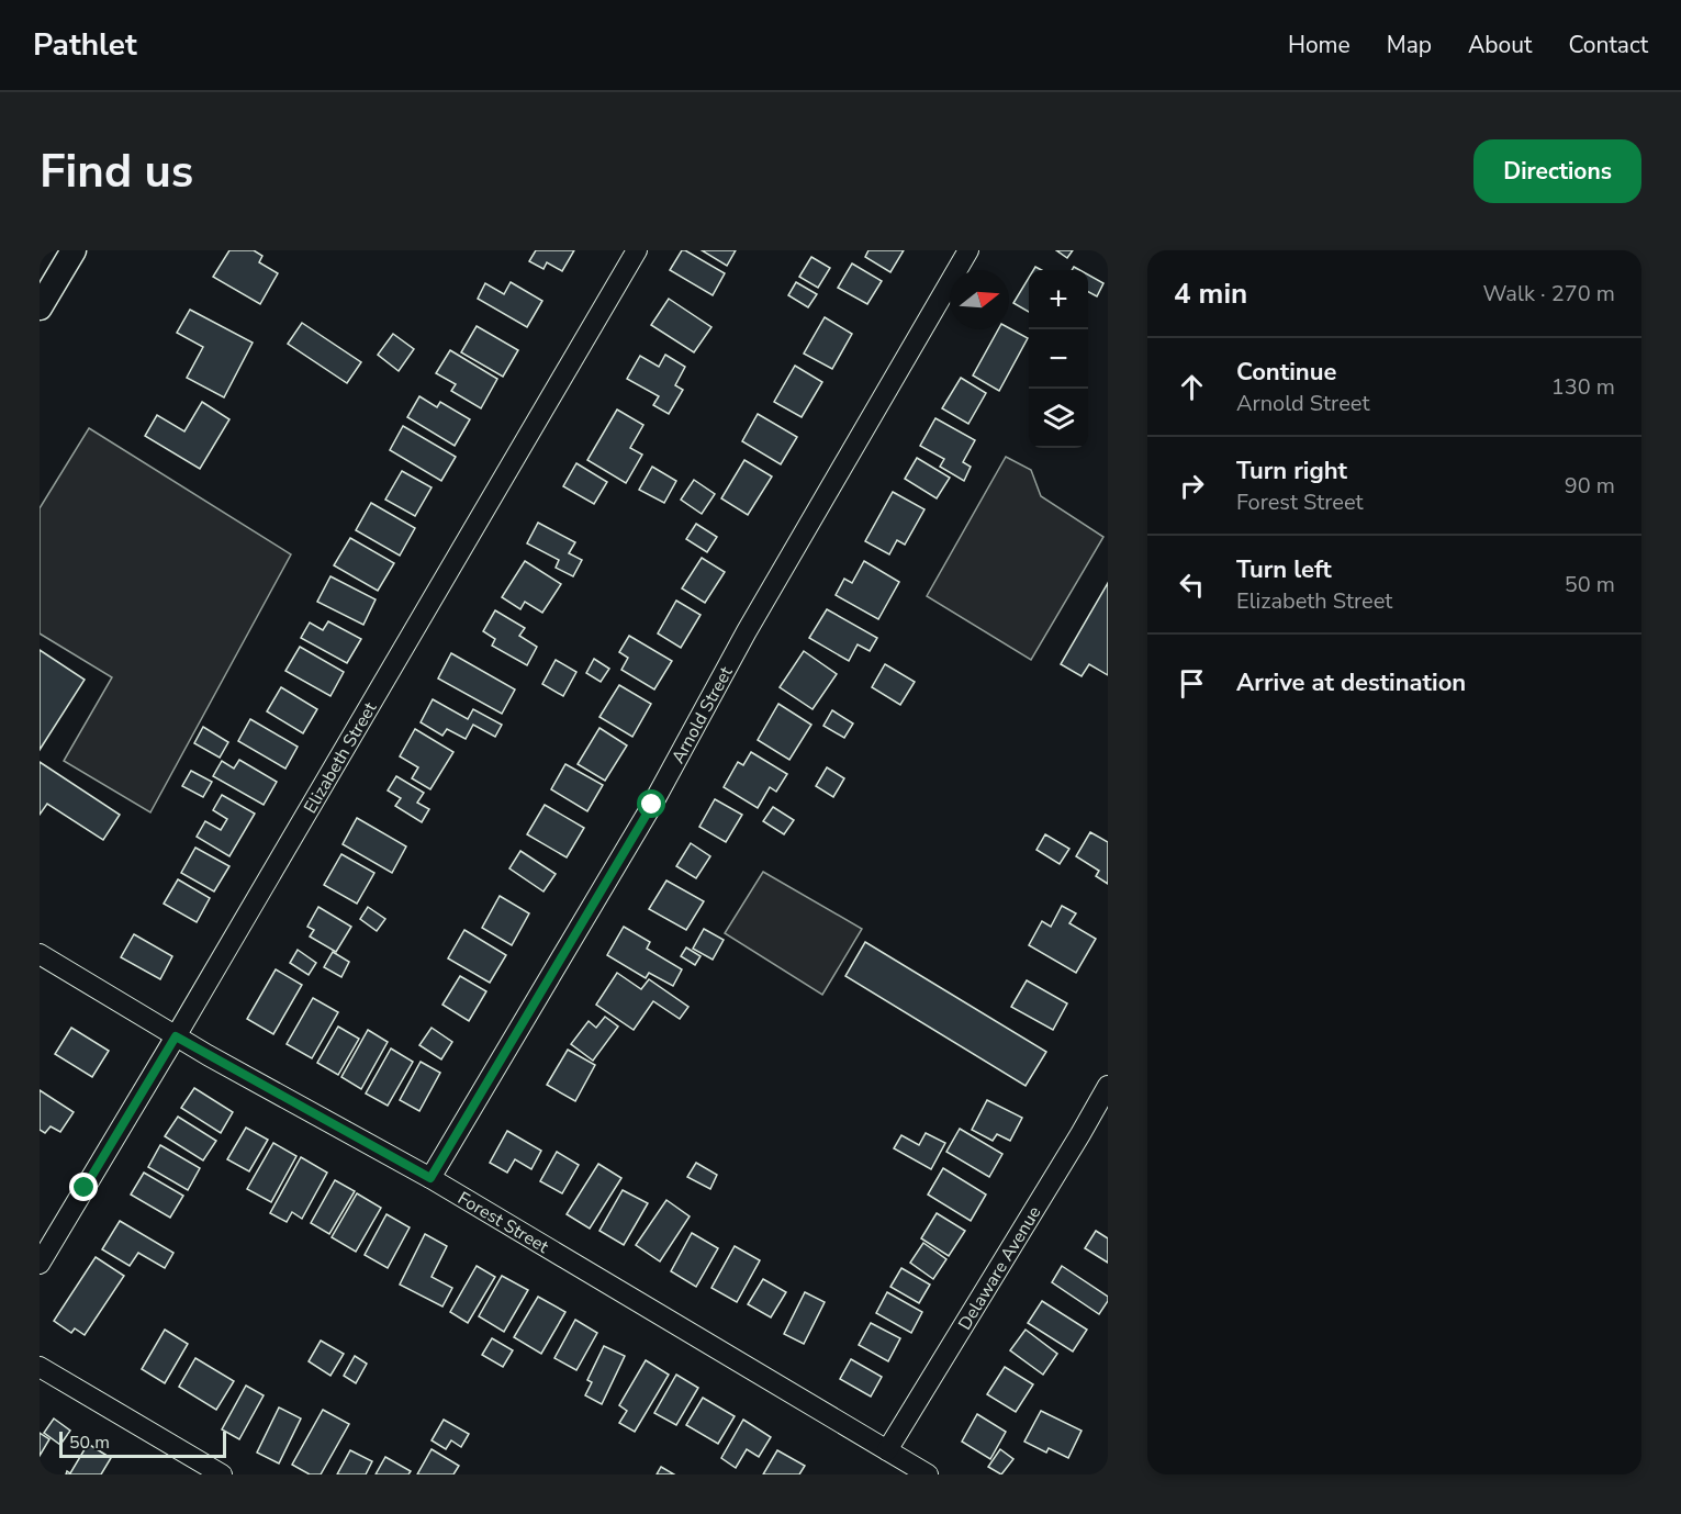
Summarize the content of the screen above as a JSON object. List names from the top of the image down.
{
  "streets": {
    "street": [
      "Arnold Street",
      "Elizabeth Street",
      "Forest Street",
      "Delaware Avenue"
    ]
  },
  "crossings": [
    ["Arnold Street", "Forest Street"],
    ["Elizabeth Street", "Forest Street"],
    ["Forest Street", "Delaware Avenue"]
  ],
  "scale_bar": "50 m",
  "north": "right",
  "page": {
    "header": "Pathlet",
    "nav": [
      "Home",
      "Map",
      "About",
      "Contact"
    ],
    "buttons": "Directions",
    "title": "Find us",
    "heading": ["4 min", "Walk · 270 m"],
    "map_buttons": ["+", "−"],
    "list": [
      ["Continue", "Arnold Street", "130 m"],
      ["Turn right", "Forest Street", "90 m"],
      ["Turn left", "Elizabeth Street", "50 m"],
      "Arrive at destination"
    ],
    "scale": "50 m"
  }
}
